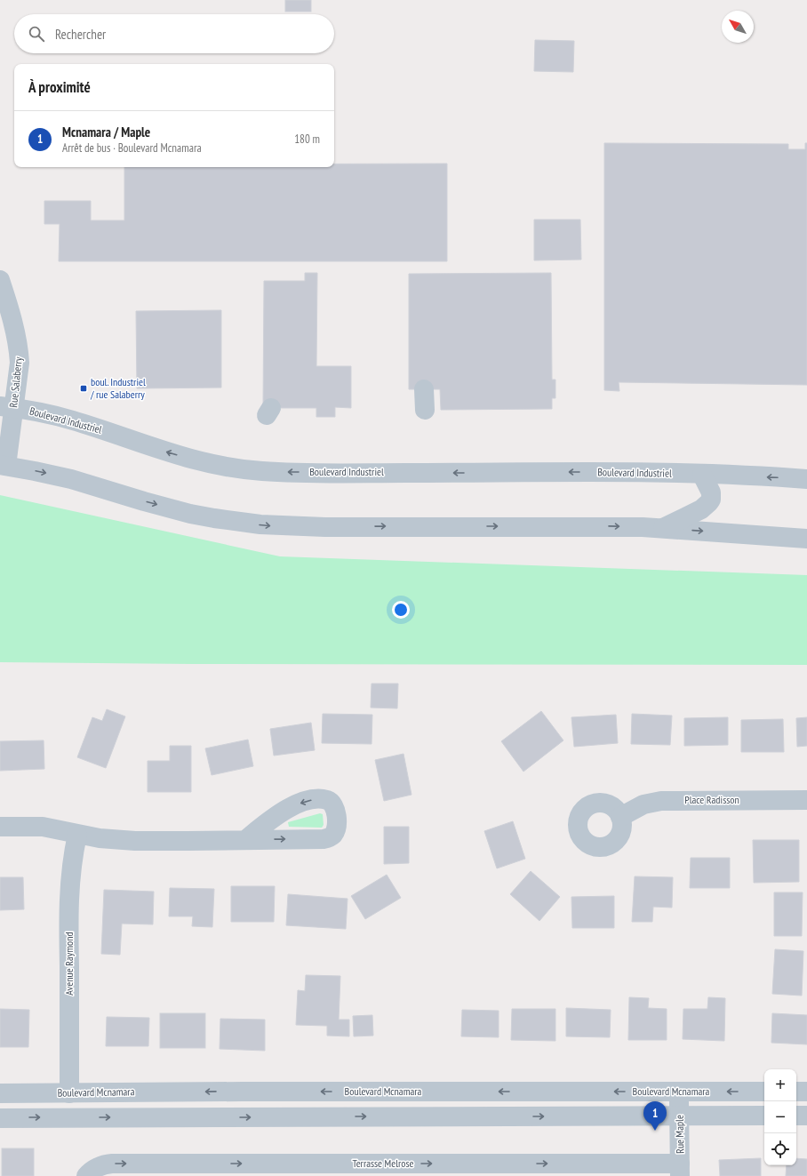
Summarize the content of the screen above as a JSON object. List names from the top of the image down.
{
  "streets": {
    "street": [
      "Rue Salaberry",
      "Boulevard Industriel",
      "Place Radisson",
      "Avenue Raymond",
      "Boulevard Mcnamara",
      "Rue Maple",
      "Terrasse Melrose"
    ]
  },
  "crossings": [
    ["Rue Salaberry", "Boulevard Industriel"],
    ["Avenue Raymond", "Boulevard Mcnamara"],
    ["Boulevard Mcnamara", "Rue Maple"],
    ["Rue Maple", "Terrasse Melrose"]
  ],
  "places": {
    "transit": ["boul. Industriel / rue Salaberry"]
  },
  "north": "top left",
  "page": {
    "search": "Rechercher",
    "heading": "À proximité",
    "list": [
      {
        "mark": "1",
        "name": "Mcnamara / Maple",
        "note": "Arrêt de bus · Boulevard Mcnamara",
        "value": "180 m"
      }
    ],
    "map_buttons": ["+", "−"],
    "pins": "1"
  }
}
